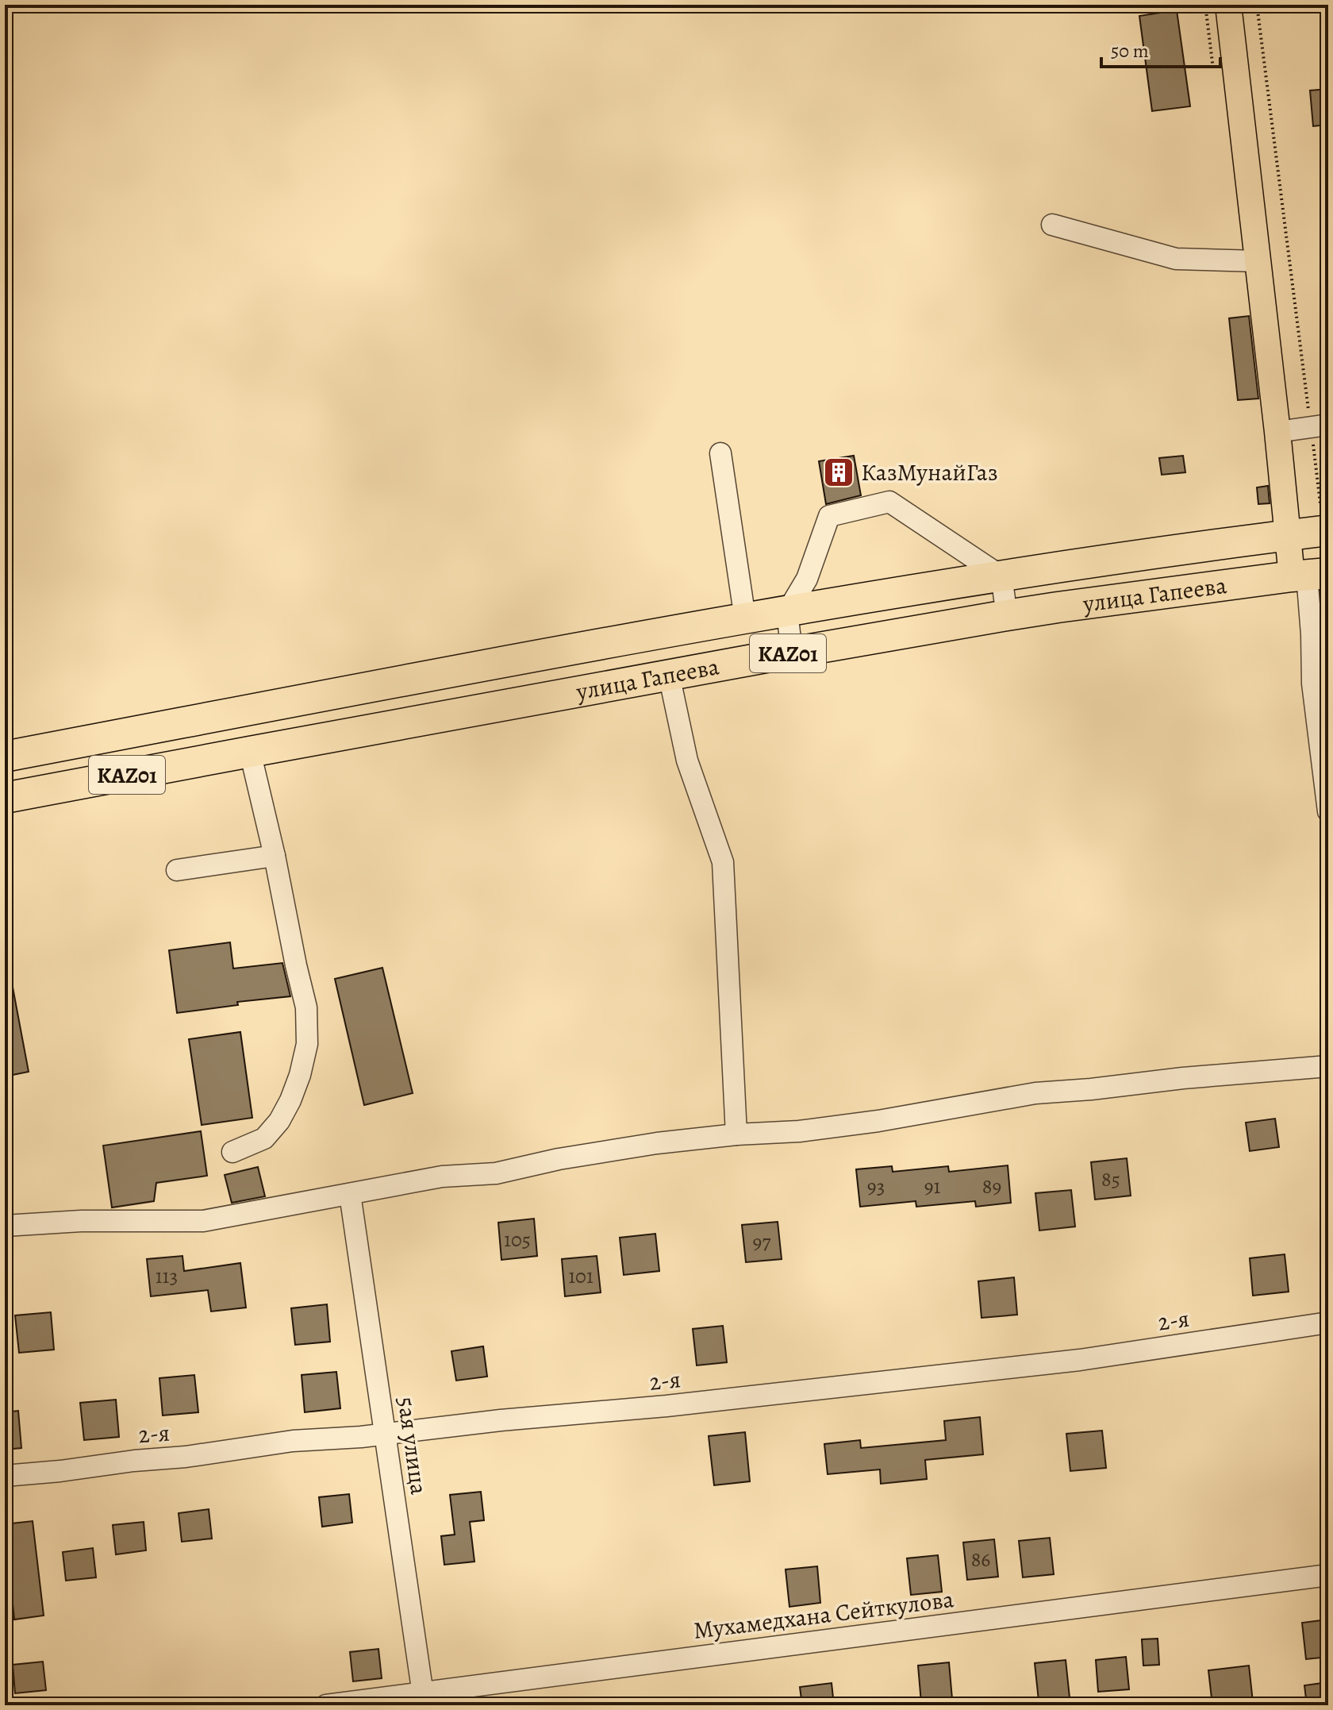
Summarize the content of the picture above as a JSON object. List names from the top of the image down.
{
  "streets": {
    "highway": ["улица Гапеева", "KАZ01"],
    "street": ["2-я", "5ая улица", "Мухамедхана Сейткулова"]
  },
  "crossings": [
    ["2-я", "5ая улица"],
    ["5ая улица", "Мухамедхана Сейткулова"]
  ],
  "places": {
    "building": ["КазМунайГаз"]
  },
  "house_numbers": [
    "85",
    "93",
    "91",
    "89",
    "105",
    "97",
    "113",
    "101",
    "86"
  ],
  "scale_bar": "50 m"
}
